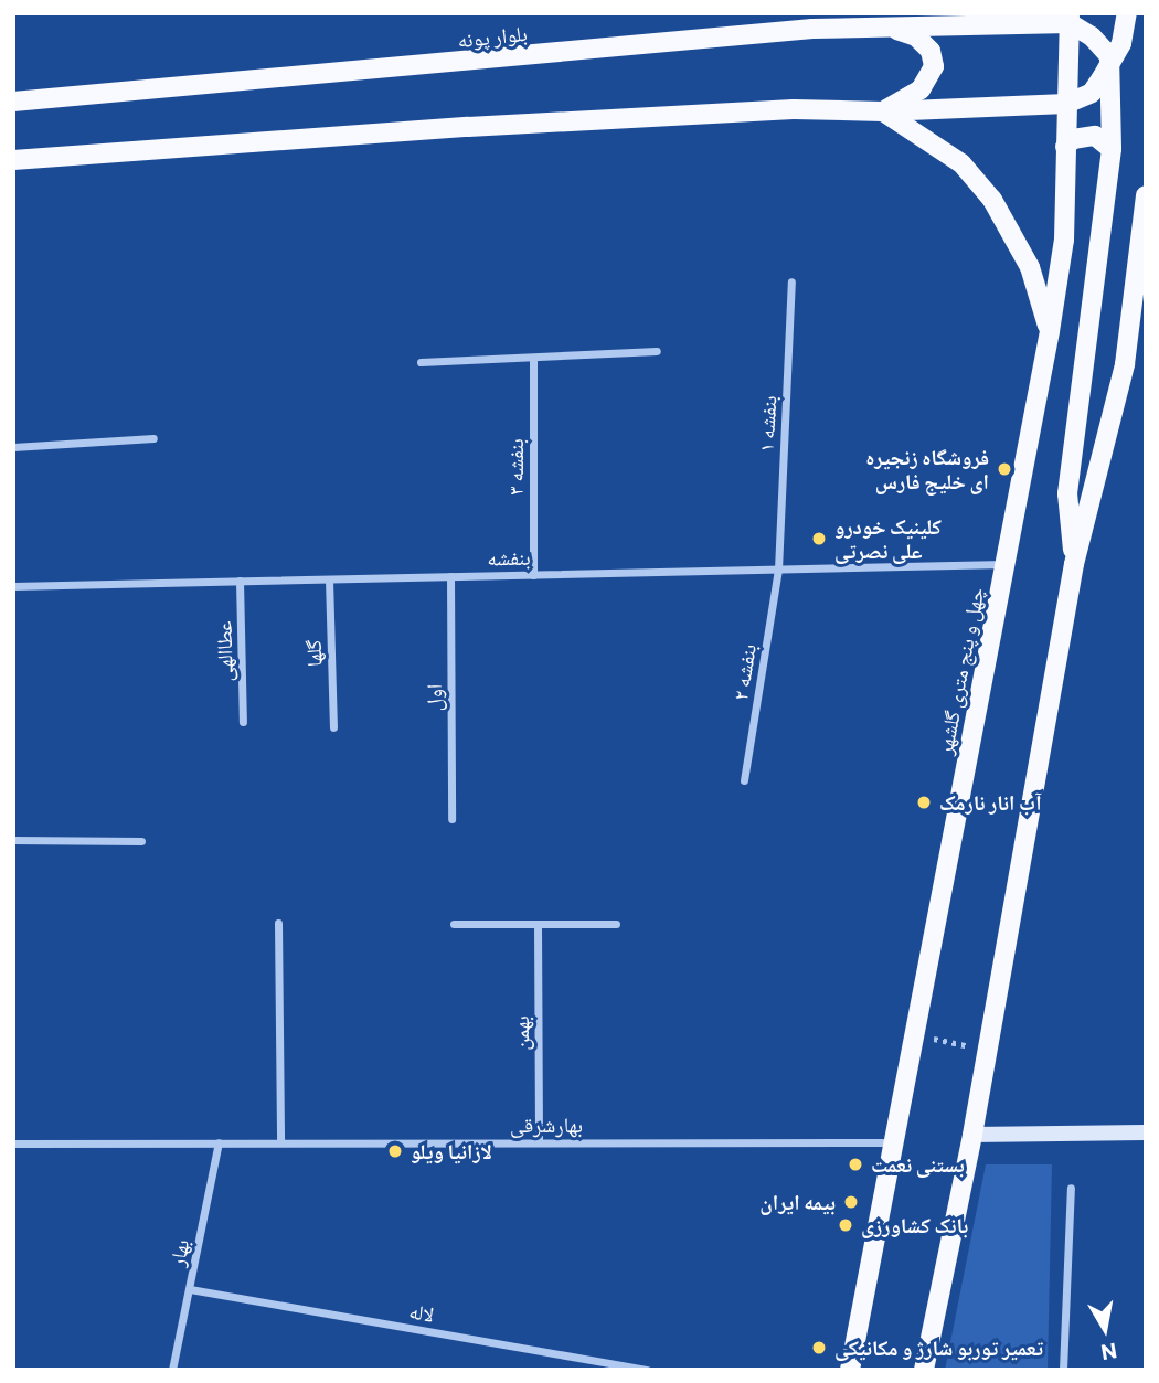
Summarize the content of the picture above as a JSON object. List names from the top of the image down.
{
  "streets": {
    "main road": ["بلوار پونه", "چهل و پنج متری گلشهر"],
    "street": [
      "بنفشه ۱",
      "بنفشه ۳",
      "بنفشه",
      "عطاالهی",
      "گلها",
      "بنفشه ۲",
      "اول",
      "بهمن",
      "بهارشرقی",
      "بهار",
      "لاله"
    ]
  },
  "crossings": [
    ["بلوار پونه", "چهل و پنج متری گلشهر"],
    ["بنفشه ۱", "بنفشه"],
    ["بنفشه ۱", "بنفشه ۲"],
    ["بنفشه ۳", "بنفشه"],
    ["بنفشه", "عطاالهی"],
    ["بنفشه", "گلها"],
    ["بنفشه", "چهل و پنج متری گلشهر"],
    ["بنفشه", "بنفشه ۲"],
    ["بنفشه", "اول"],
    ["چهل و پنج متری گلشهر", "بهارشرقی"],
    ["بهمن", "بهارشرقی"],
    ["بهارشرقی", "بهار"],
    ["بهار", "لاله"]
  ],
  "places": [
    "فروشگاه زنجیره ای خلیج فارس",
    "کلینیک خودرو علی نصرتی",
    "آب انار نارمک",
    "لازانیا ویلو",
    "بستنی نعمت",
    "بیمه ایران",
    "بانک کشاورزی",
    "تعمیر توربو شارژ ‌و مکانیکی"
  ],
  "north": "bottom"
}
